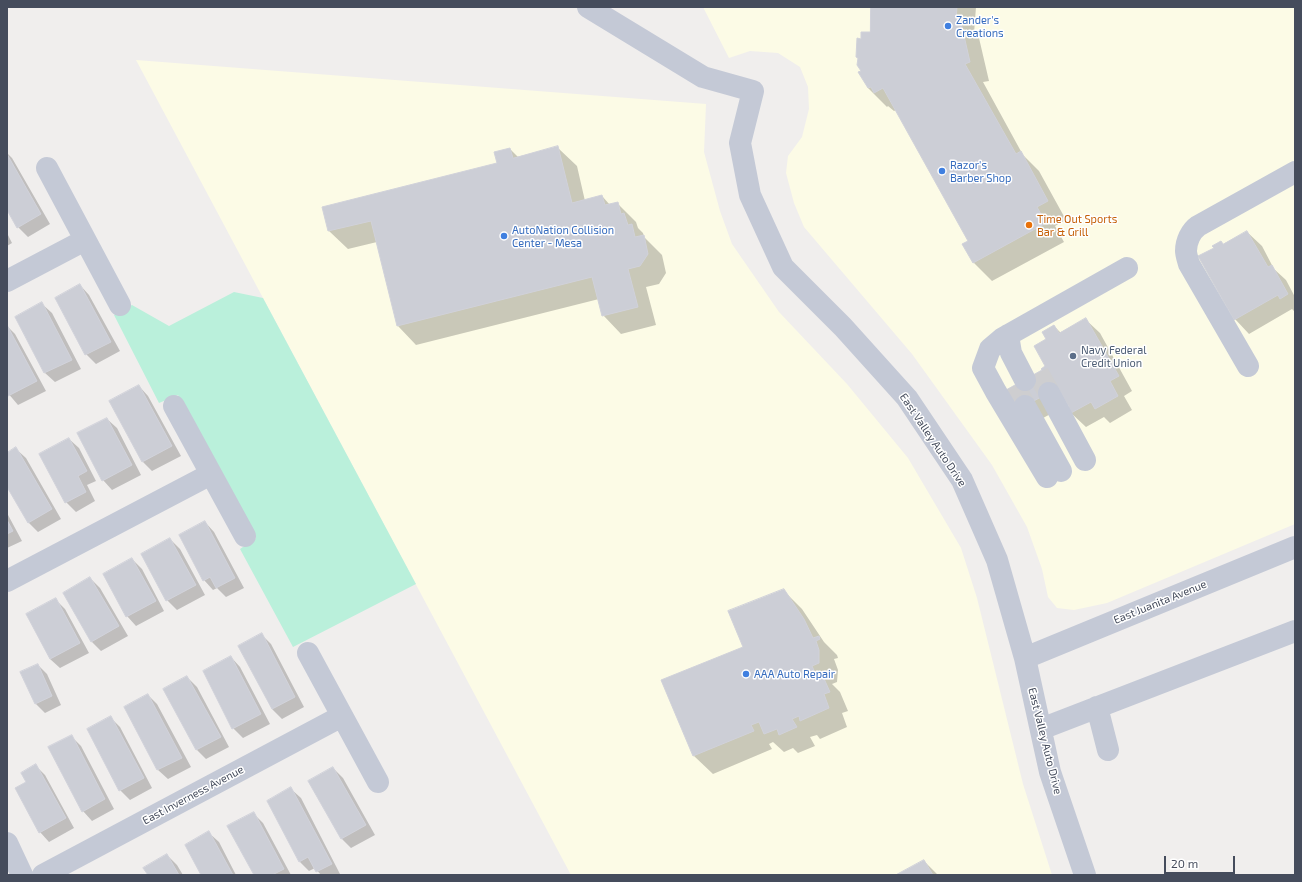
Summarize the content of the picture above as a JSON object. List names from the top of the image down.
{
  "streets": {
    "street": ["East Valley Auto Drive", "East Juanita Avenue", "East Inverness Avenue"]
  },
  "crossings": [
    ["East Valley Auto Drive", "East Juanita Avenue"]
  ],
  "places": [
    "Zander's Creations",
    "Razor's Barber Shop",
    "Time Out Sports Bar & Grill",
    "AutoNation Collision Center - Mesa",
    "Navy Federal Credit Union",
    "AAA Auto Repair"
  ],
  "scale_bar": "20 m"
}
